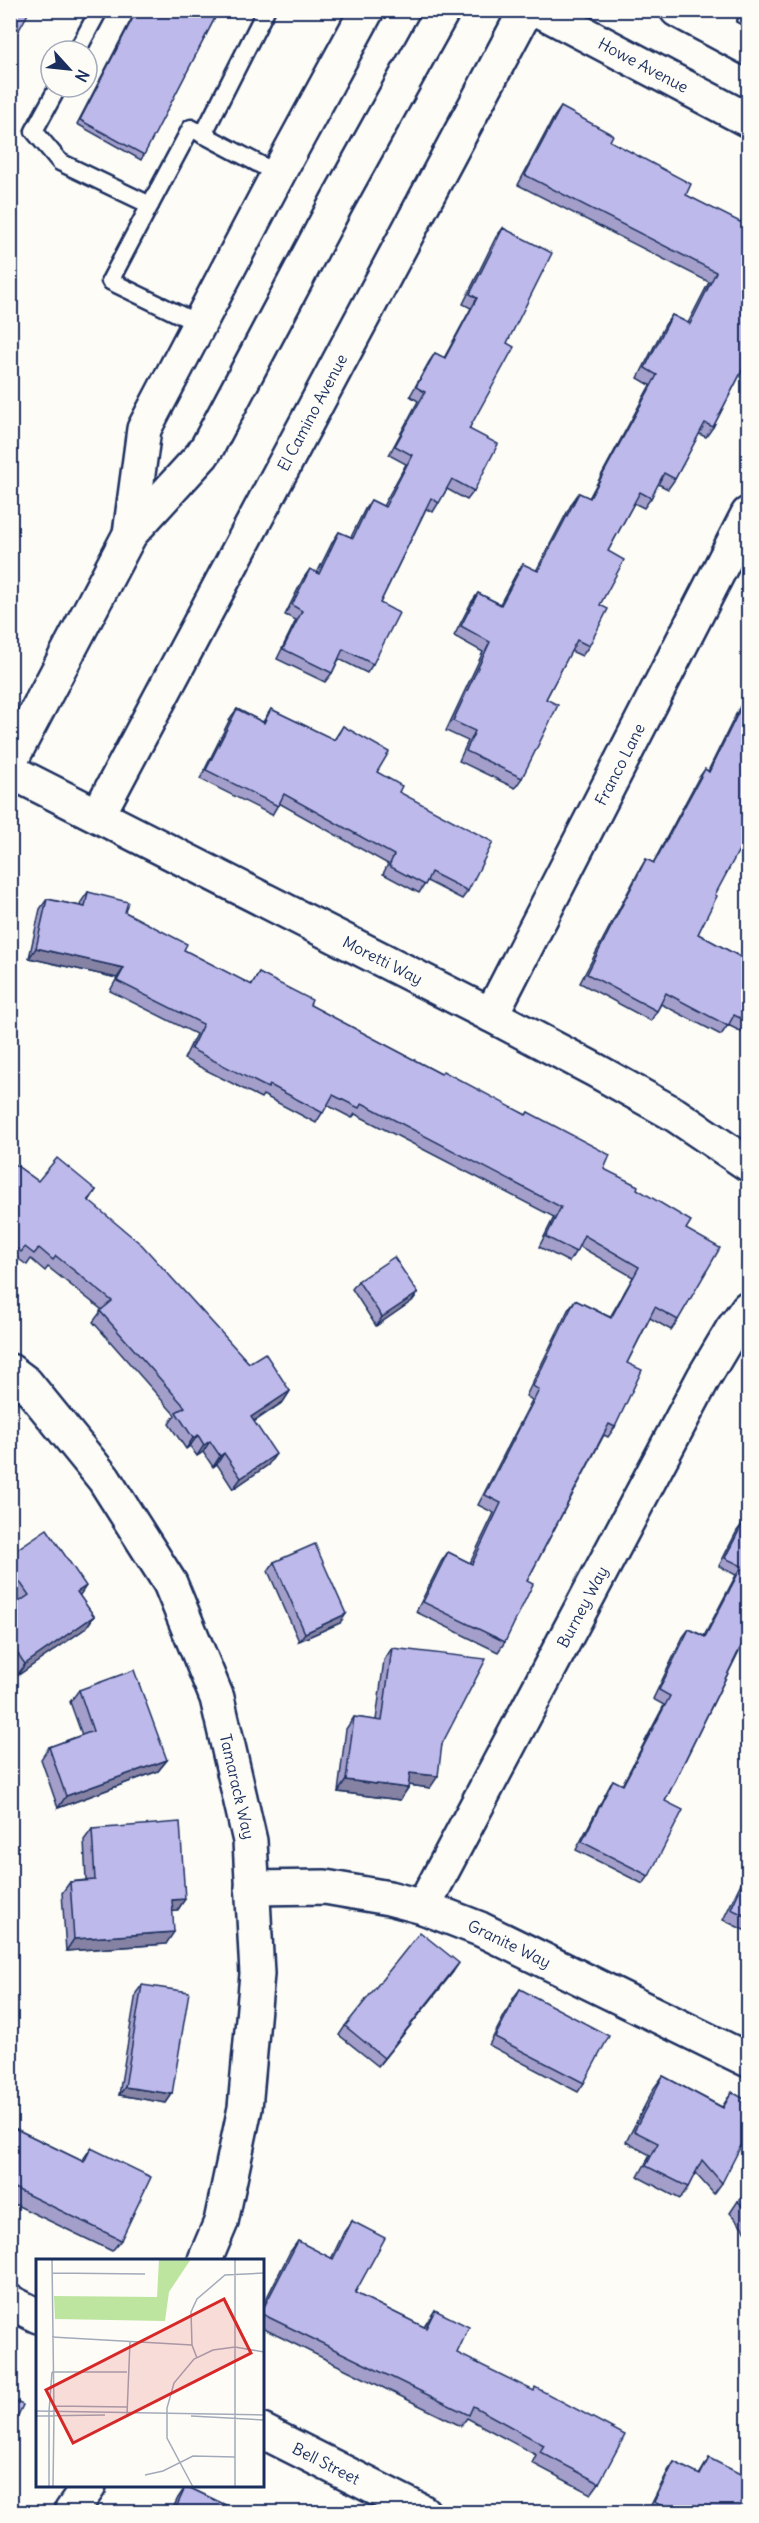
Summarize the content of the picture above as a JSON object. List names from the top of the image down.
{
  "streets": {
    "street": [
      "Howe Avenue",
      "El Camino Avenue",
      "Franco Lane",
      "Moretti Way",
      "Burney Way",
      "Tamarack Way",
      "Granite Way",
      "Bell Street"
    ]
  },
  "crossings": [
    ["El Camino Avenue", "Moretti Way"],
    ["Franco Lane", "Moretti Way"],
    ["Burney Way", "Granite Way"],
    ["Tamarack Way", "Granite Way"]
  ],
  "north": "bottom right"
}
